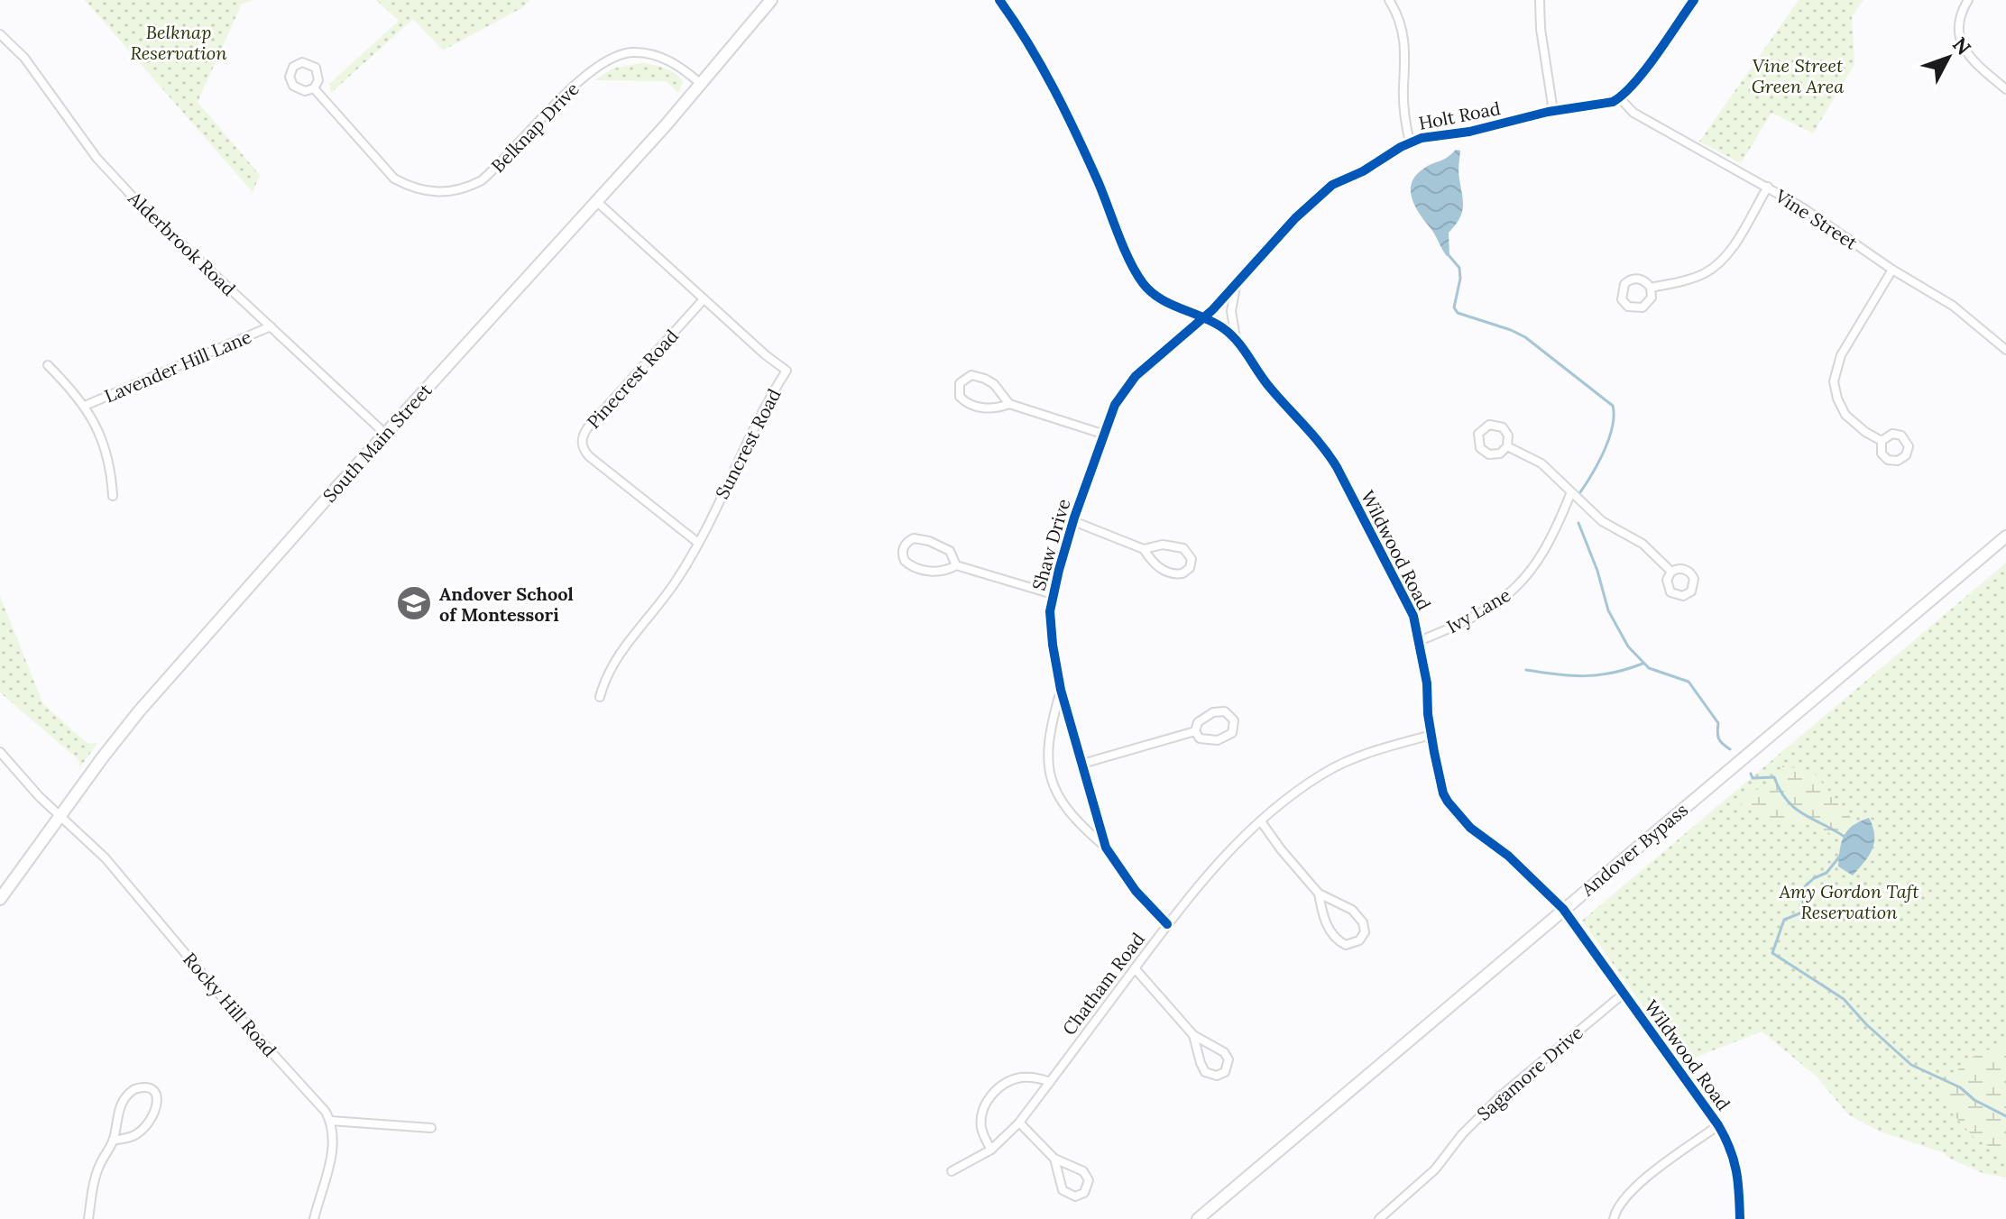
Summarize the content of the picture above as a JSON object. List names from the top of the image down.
{
  "streets": {
    "main road": ["South Main Street", "Andover Bypass"],
    "street": [
      "Holt Road",
      "Belknap Drive",
      "Vine Street",
      "Alderbrook Road",
      "Lavender Hill Lane",
      "Pinecrest Road",
      "Suncrest Road",
      "Shaw Drive",
      "Wildwood Road",
      "Ivy Lane",
      "Chatham Road",
      "Rocky Hill Road",
      "Sagamore Drive"
    ]
  },
  "crossings": [
    ["Holt Road", "Vine Street"],
    ["Holt Road", "Shaw Drive"],
    ["Holt Road", "Wildwood Road"],
    ["Belknap Drive", "South Main Street"],
    ["Alderbrook Road", "Lavender Hill Lane"],
    ["Alderbrook Road", "South Main Street"],
    ["Pinecrest Road", "Suncrest Road"],
    ["South Main Street", "Suncrest Road"],
    ["South Main Street", "Rocky Hill Road"],
    ["Shaw Drive", "Wildwood Road"],
    ["Shaw Drive", "Chatham Road"],
    ["Wildwood Road", "Ivy Lane"],
    ["Wildwood Road", "Andover Bypass"],
    ["Wildwood Road", "Chatham Road"],
    ["Wildwood Road", "Sagamore Drive"]
  ],
  "parks": ["Belknap Reservation", "Vine Street Green Area", "Amy Gordon Taft Reservation"],
  "places": {
    "school or university": ["Andover School of Montessori"]
  },
  "north": "top right"
}
